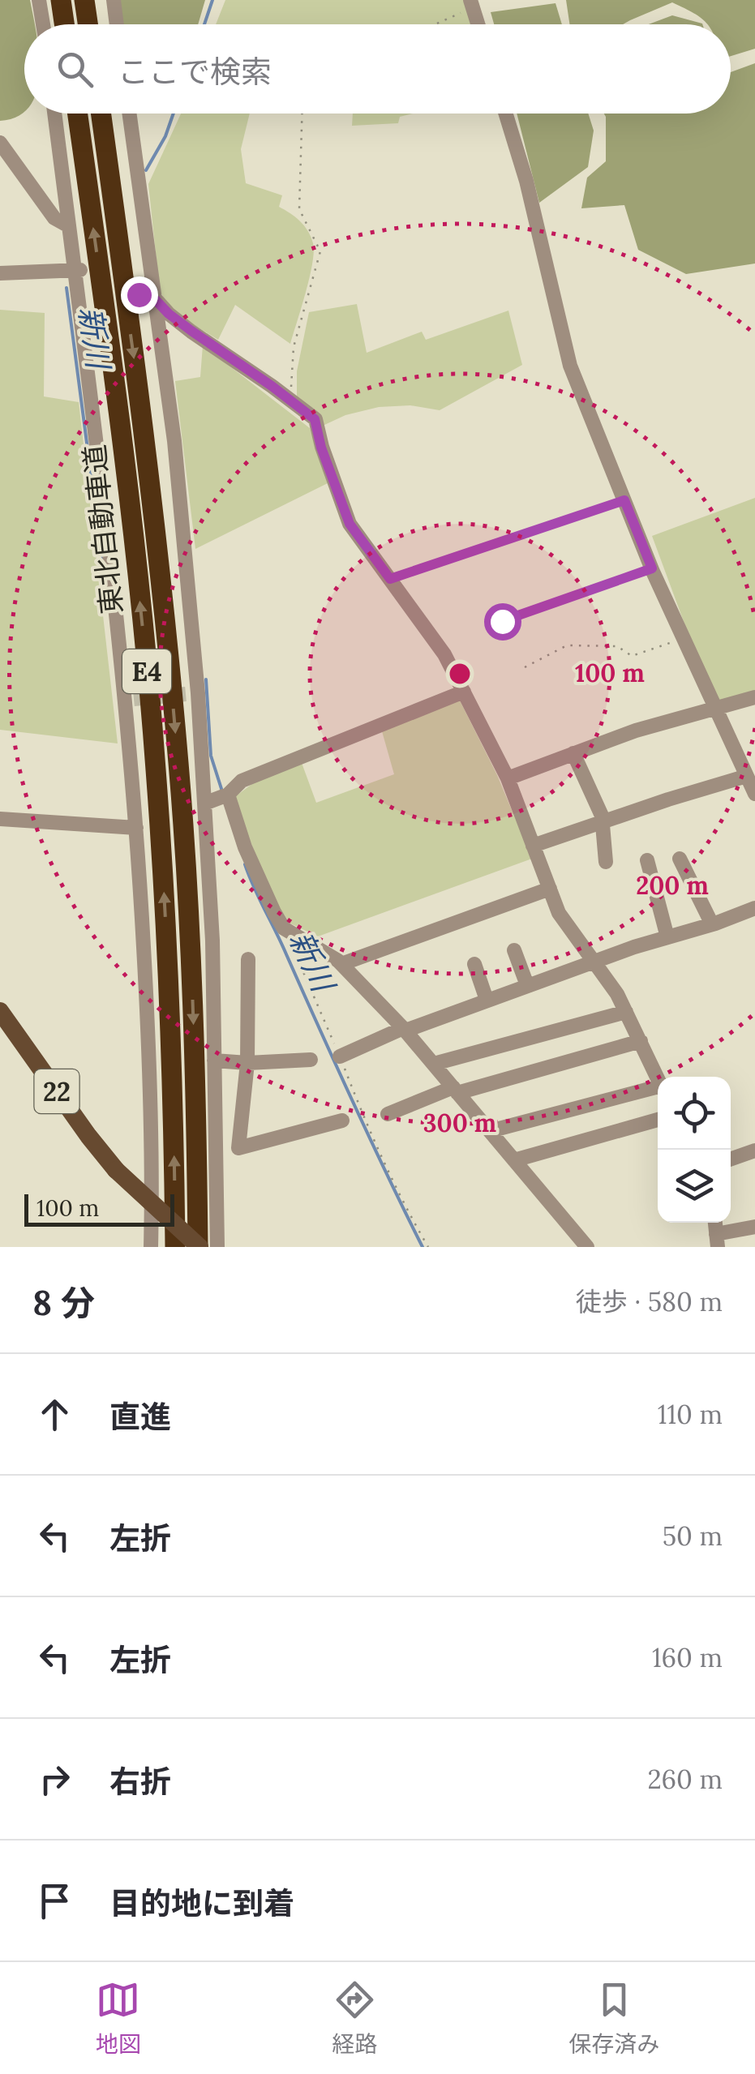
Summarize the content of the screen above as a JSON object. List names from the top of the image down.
{
  "streets": {
    "highway": ["東北自動車道", "E4"],
    "main road": ["22"]
  },
  "crossings": [
    ["東北自動車道", "22"]
  ],
  "water": ["新川"],
  "scale_bar": "100 m",
  "page": {
    "search": "ここで検索",
    "scale": "100 m",
    "heading": ["8 分", "徒歩 · 580 m"],
    "list": [
      ["直進", "110 m"],
      ["左折", "50 m"],
      ["左折", "160 m"],
      ["右折", "260 m"],
      "目的地に到着"
    ],
    "nav": ["地図", "経路", "保存済み"]
  },
  "rings": ["100 m", "200 m", "300 m"]
}
